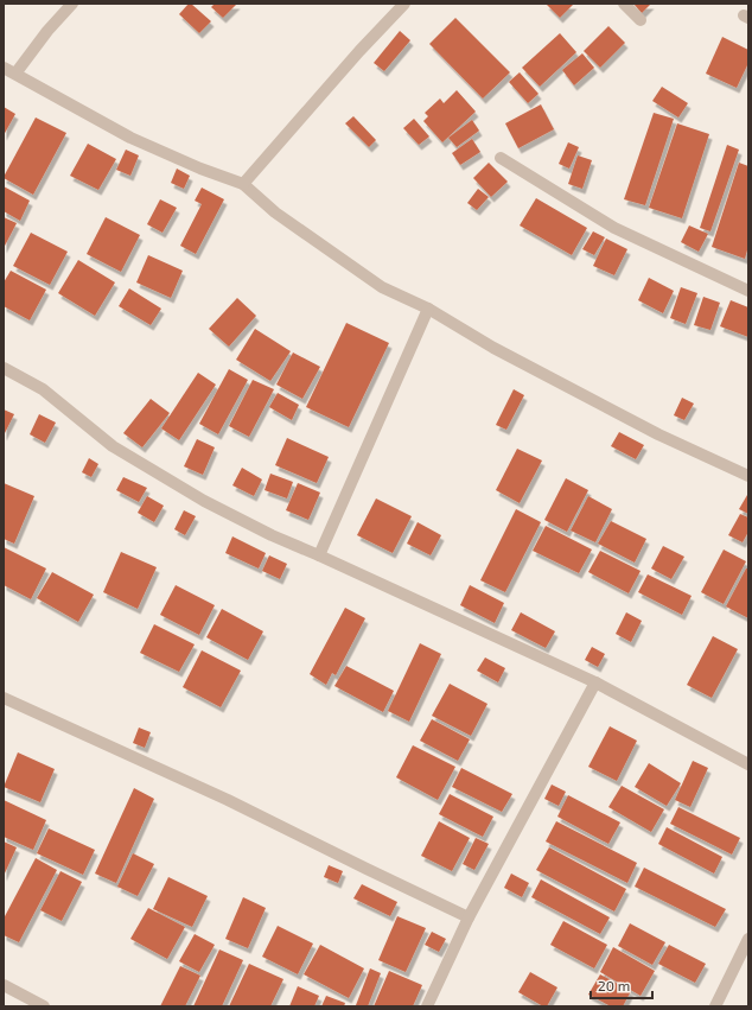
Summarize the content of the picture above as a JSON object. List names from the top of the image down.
{
  "scale_bar": "20 m"
}
